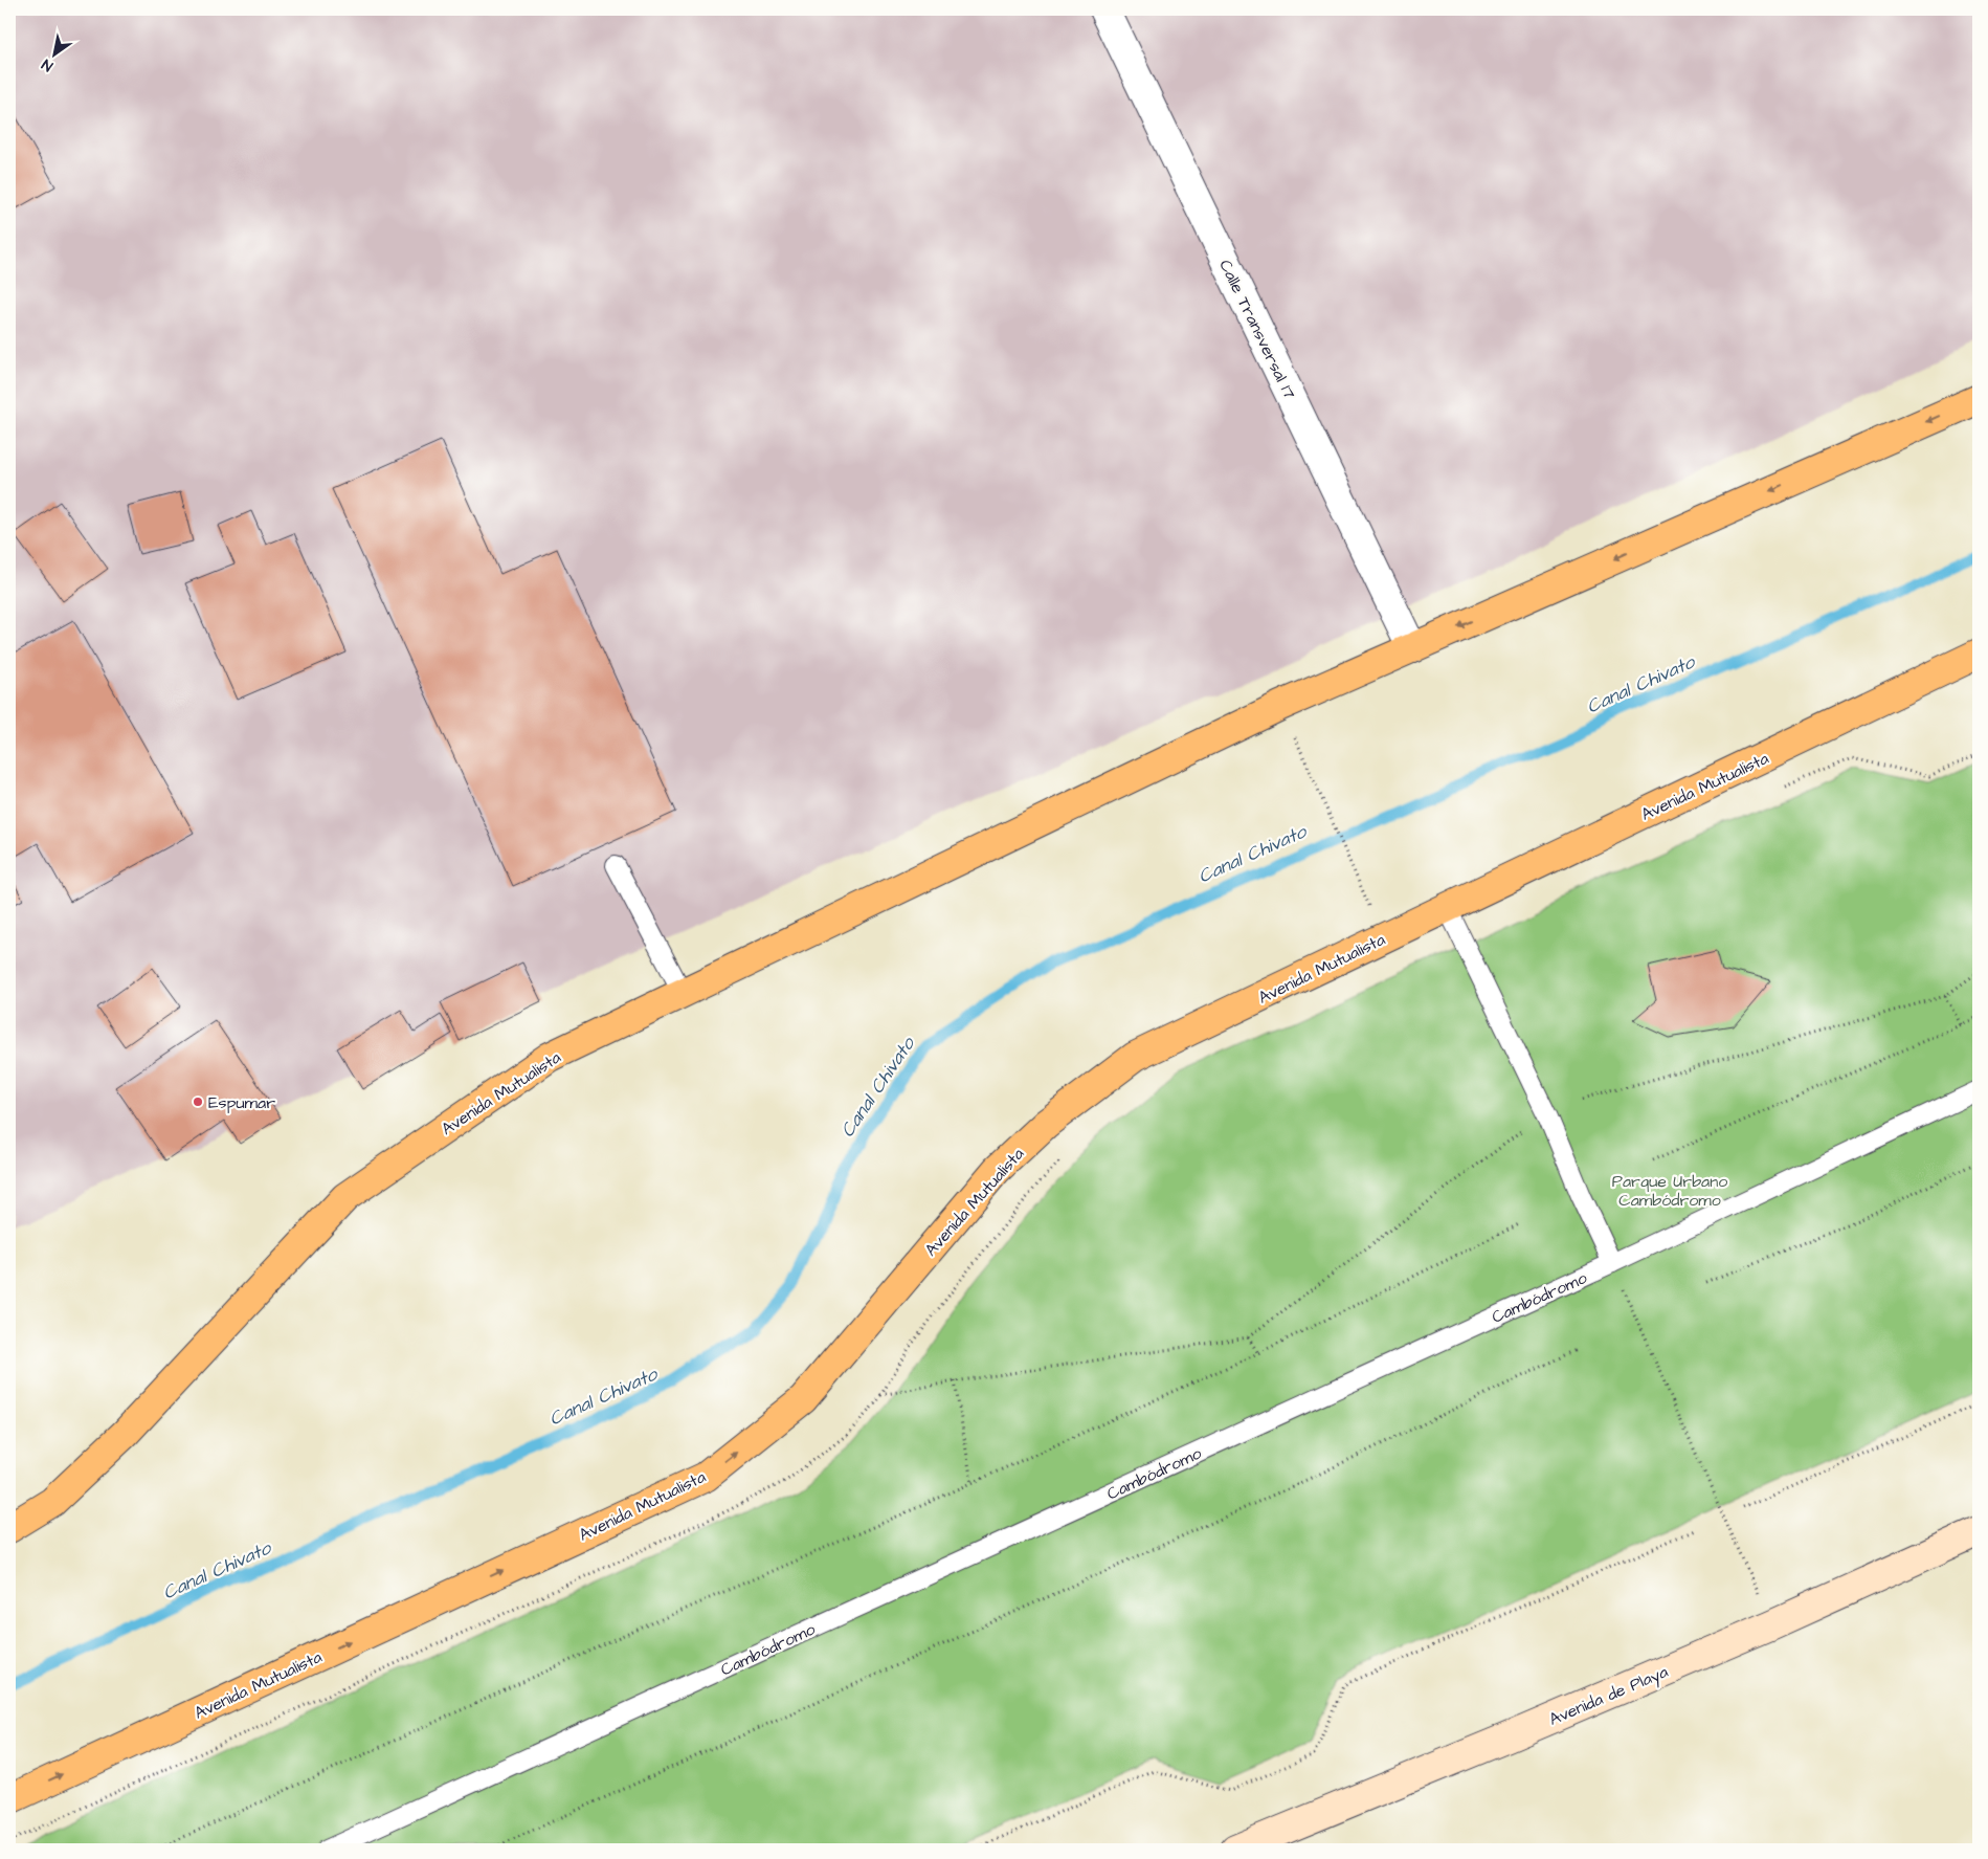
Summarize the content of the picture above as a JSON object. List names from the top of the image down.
{
  "streets": {
    "main road": ["Avenida Mutualista", "Avenida de Playa"],
    "street": ["Calle Transversal 17"],
    "lane": ["Cambódromo"]
  },
  "crossings": [
    ["Calle Transversal 17", "Avenida Mutualista"]
  ],
  "water": ["Canal Chivato"],
  "parks": ["Parque Urbano Cambódromo"],
  "places": ["Espumar"],
  "north": "bottom left"
}
